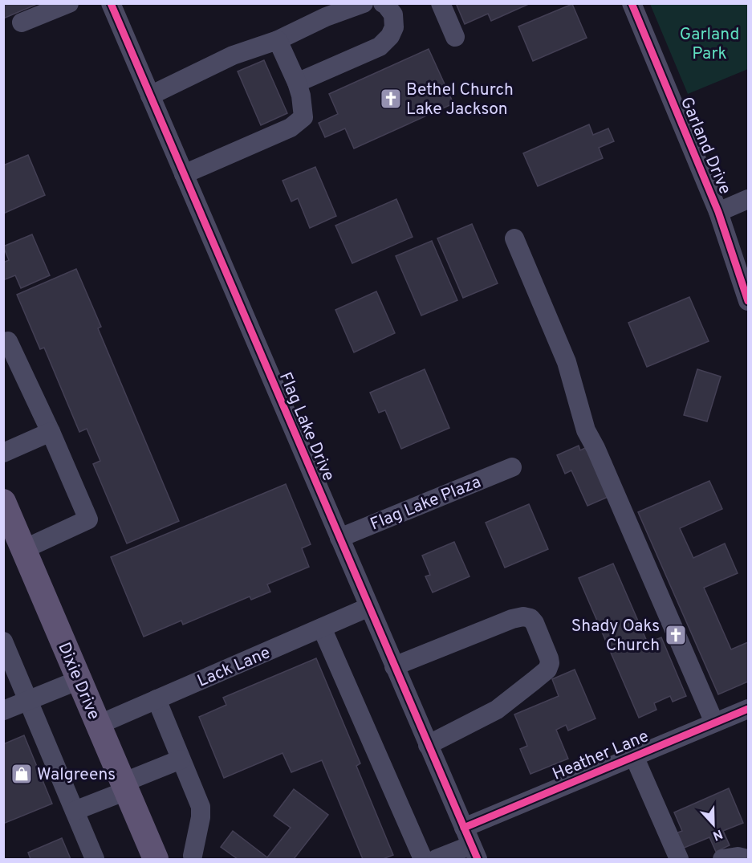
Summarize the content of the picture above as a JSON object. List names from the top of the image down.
{
  "streets": {
    "main road": ["Dixie Drive"],
    "street": [
      "Garland Drive",
      "Flag Lake Drive",
      "Flag Lake Plaza",
      "Lack Lane",
      "Heather Lane"
    ]
  },
  "crossings": [
    ["Flag Lake Drive", "Flag Lake Plaza"],
    ["Flag Lake Drive", "Lack Lane"],
    ["Flag Lake Drive", "Heather Lane"],
    ["Lack Lane", "Dixie Drive"]
  ],
  "parks": ["Garland Park"],
  "places": {
    "church": ["Bethel Church Lake Jackson", "Shady Oaks Church"],
    "shop": ["Walgreens"]
  },
  "north": "bottom"
}
